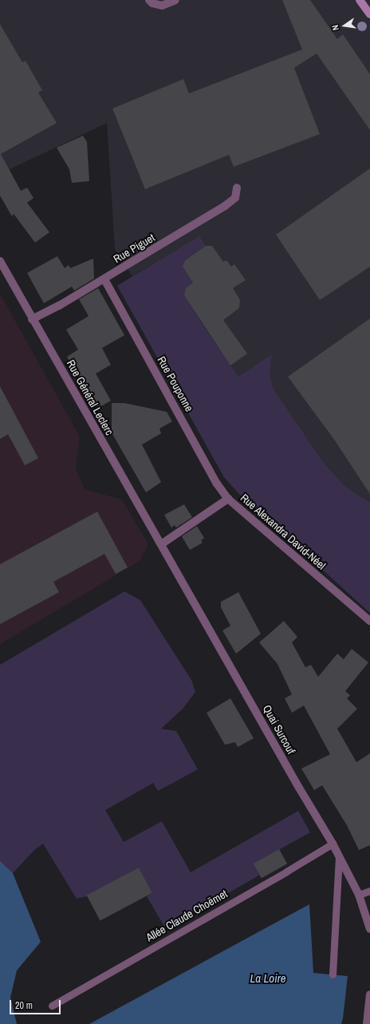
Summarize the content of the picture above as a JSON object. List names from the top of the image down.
{
  "streets": {
    "street": [
      "Rue Piguet",
      "Rue Pouponne",
      "Rue Général Leclerc",
      "Rue Alexandra David-Néel",
      "Quai Surcouf"
    ],
    "lane": ["Allée Claude Choëmet"]
  },
  "crossings": [
    ["Rue Piguet", "Rue Pouponne"],
    ["Rue Piguet", "Rue Général Leclerc"],
    ["Rue Pouponne", "Rue Alexandra David-Néel"],
    ["Rue Général Leclerc", "Rue Alexandra David-Néel"],
    ["Rue Général Leclerc", "Quai Surcouf"],
    ["Rue Alexandra David-Néel", "Quai Surcouf"],
    ["Quai Surcouf", "Allée Claude Choëmet"]
  ],
  "water": ["La Loire"],
  "scale_bar": "20 m",
  "north": "left"
}
